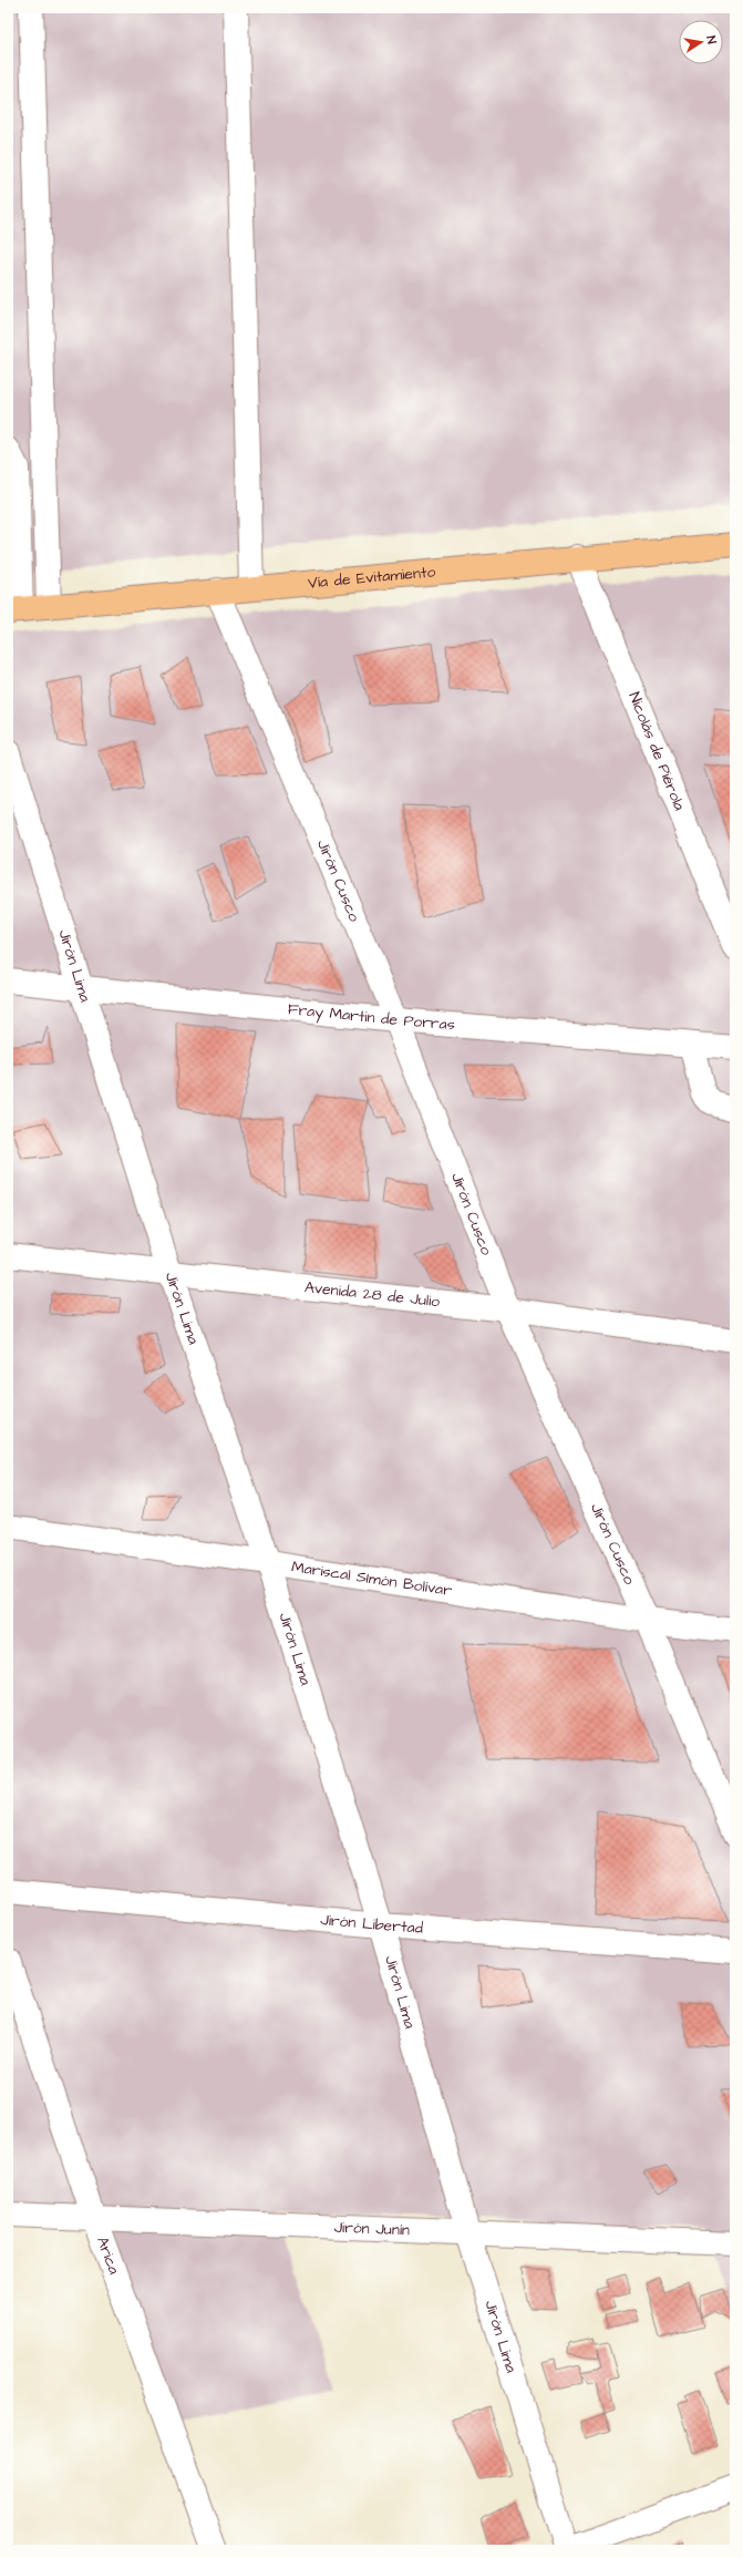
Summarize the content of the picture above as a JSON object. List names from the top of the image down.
{
  "streets": {
    "highway": ["Vía de Evitamiento"],
    "street": [
      "Nicolás de Piérola",
      "Jirón Cusco",
      "Jirón Lima",
      "Fray Martin de Porras",
      "Avenida 28 de Julio",
      "Mariscal SImón Bolívar",
      "Jirón Libertad",
      "Jirón Junín",
      "Arica"
    ]
  },
  "crossings": [
    ["Vía de Evitamiento", "Nicolás de Piérola"],
    ["Vía de Evitamiento", "Jirón Cusco"],
    ["Jirón Cusco", "Fray Martin de Porras"],
    ["Jirón Cusco", "Avenida 28 de Julio"],
    ["Jirón Cusco", "Mariscal SImón Bolívar"],
    ["Jirón Lima", "Fray Martin de Porras"],
    ["Jirón Lima", "Avenida 28 de Julio"],
    ["Jirón Lima", "Mariscal SImón Bolívar"],
    ["Jirón Lima", "Jirón Libertad"],
    ["Jirón Lima", "Jirón Junín"],
    ["Jirón Junín", "Arica"]
  ],
  "north": "right"
}
